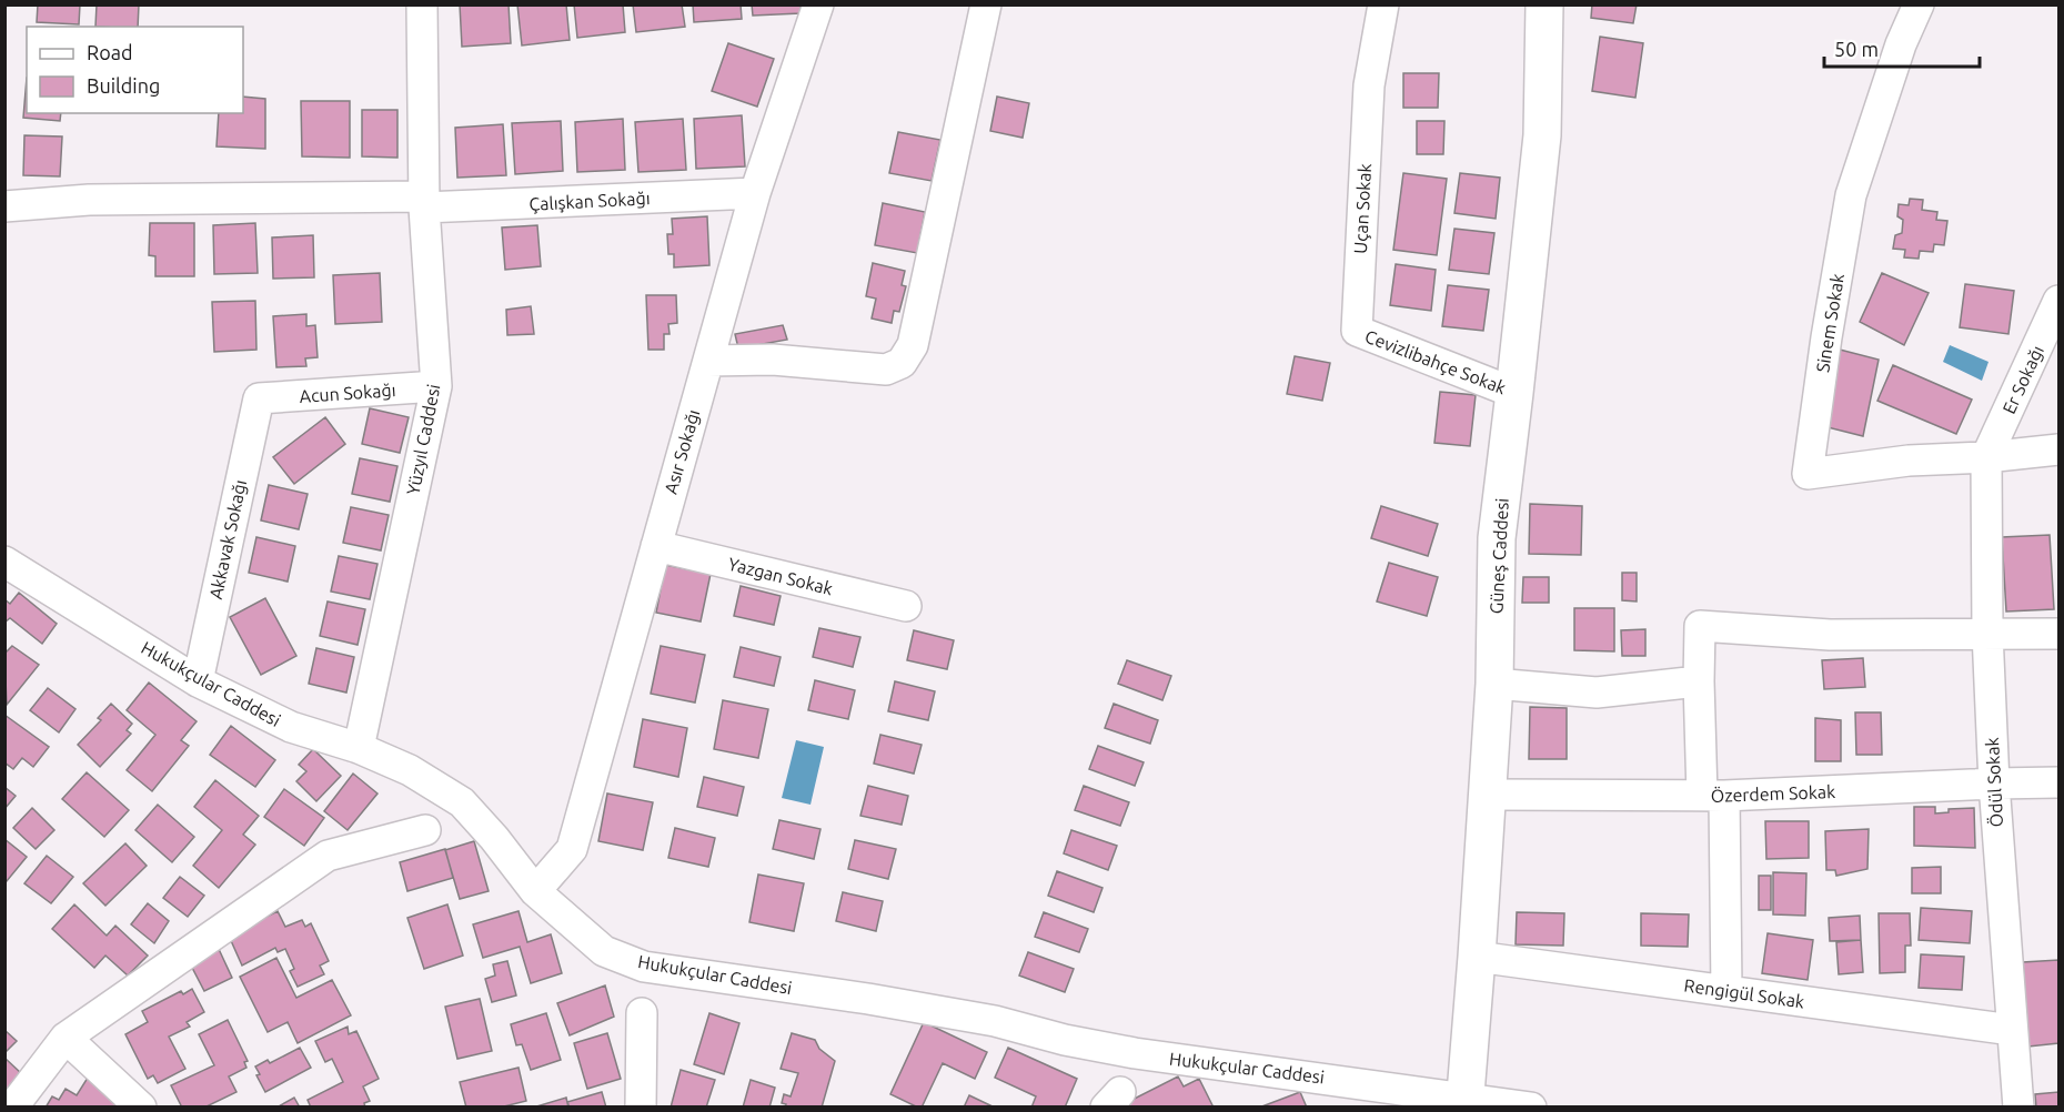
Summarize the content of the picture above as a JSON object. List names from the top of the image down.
{
  "streets": {
    "main road": ["Güneş Caddesi"],
    "street": [
      "Çalışkan Sokağı",
      "Uçan Sokak",
      "Sinem Sokak",
      "Cevizlibahçe Sokak",
      "Er Sokağı",
      "Acun Sokağı",
      "Yüzyıl Caddesi",
      "Asır Sokağı",
      "Akkavak Sokağı",
      "Yazgan Sokak",
      "Hukukçular Caddesi",
      "Ödül Sokak",
      "Özerdem Sokak",
      "Rengigül Sokak"
    ]
  },
  "crossings": [
    ["Çalışkan Sokağı", "Yüzyıl Caddesi"],
    ["Çalışkan Sokağı", "Asır Sokağı"],
    ["Uçan Sokak", "Cevizlibahçe Sokak"],
    ["Sinem Sokak", "Er Sokağı"],
    ["Sinem Sokak", "Ödül Sokak"],
    ["Cevizlibahçe Sokak", "Güneş Caddesi"],
    ["Er Sokağı", "Ödül Sokak"],
    ["Acun Sokağı", "Yüzyıl Caddesi"],
    ["Acun Sokağı", "Akkavak Sokağı"],
    ["Yüzyıl Caddesi", "Hukukçular Caddesi"],
    ["Asır Sokağı", "Yazgan Sokak"],
    ["Asır Sokağı", "Hukukçular Caddesi"],
    ["Akkavak Sokağı", "Hukukçular Caddesi"],
    ["Güneş Caddesi", "Hukukçular Caddesi"],
    ["Güneş Caddesi", "Özerdem Sokak"],
    ["Güneş Caddesi", "Rengigül Sokak"],
    ["Ödül Sokak", "Özerdem Sokak"],
    ["Ödül Sokak", "Rengigül Sokak"]
  ],
  "legend": ["Road", "Building"],
  "scale_bar": "50 m"
}
